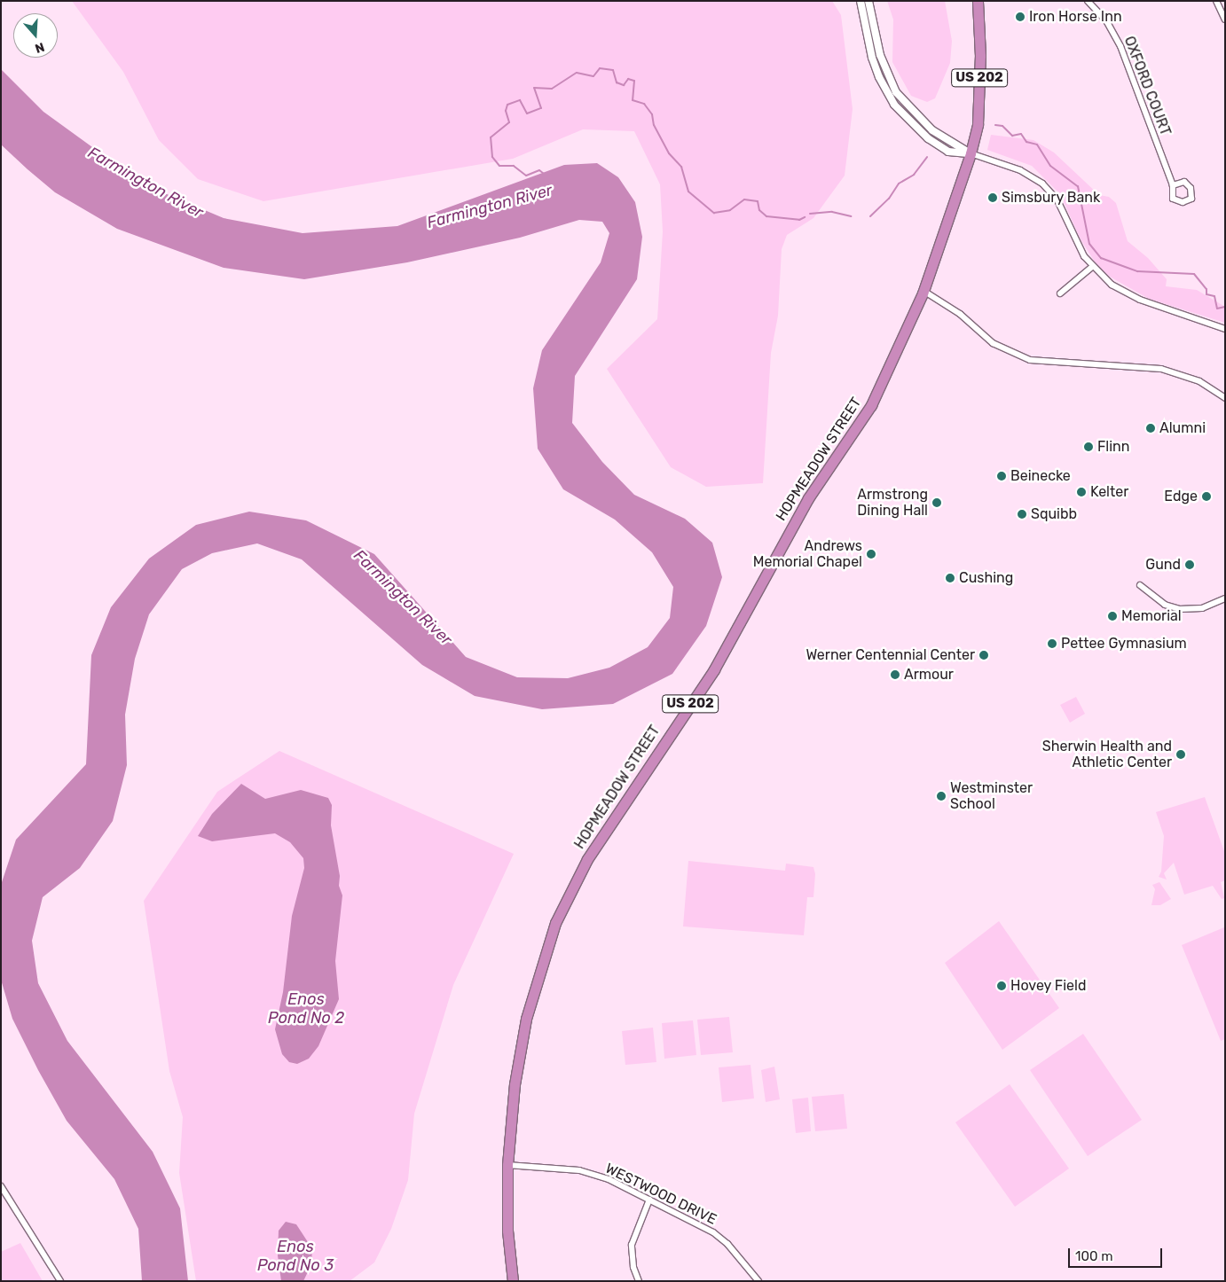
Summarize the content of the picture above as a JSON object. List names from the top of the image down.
{
  "streets": {
    "highway": ["US 202", "HOPMEADOW STREET"],
    "street": ["OXFORD COURT", "WESTWOOD DRIVE"]
  },
  "crossings": [
    ["HOPMEADOW STREET", "WESTWOOD DRIVE"]
  ],
  "water": ["Farmington River", "Enos Pond No 2", "Enos Pond No 3"],
  "places": [
    "Iron Horse Inn",
    "Simsbury Bank",
    "Alumni",
    "Flinn",
    "Beinecke",
    "Kelter",
    "Edge",
    "Armstrong Dining Hall",
    "Squibb",
    "Andrews Memorial Chapel",
    "Gund",
    "Cushing",
    "Memorial",
    "Pettee Gymnasium",
    "Werner Centennial Center",
    "Armour",
    "Sherwin Health and Athletic Center",
    "Westminster School",
    "Hovey Field"
  ],
  "scale_bar": "100 m",
  "north": "bottom"
}
